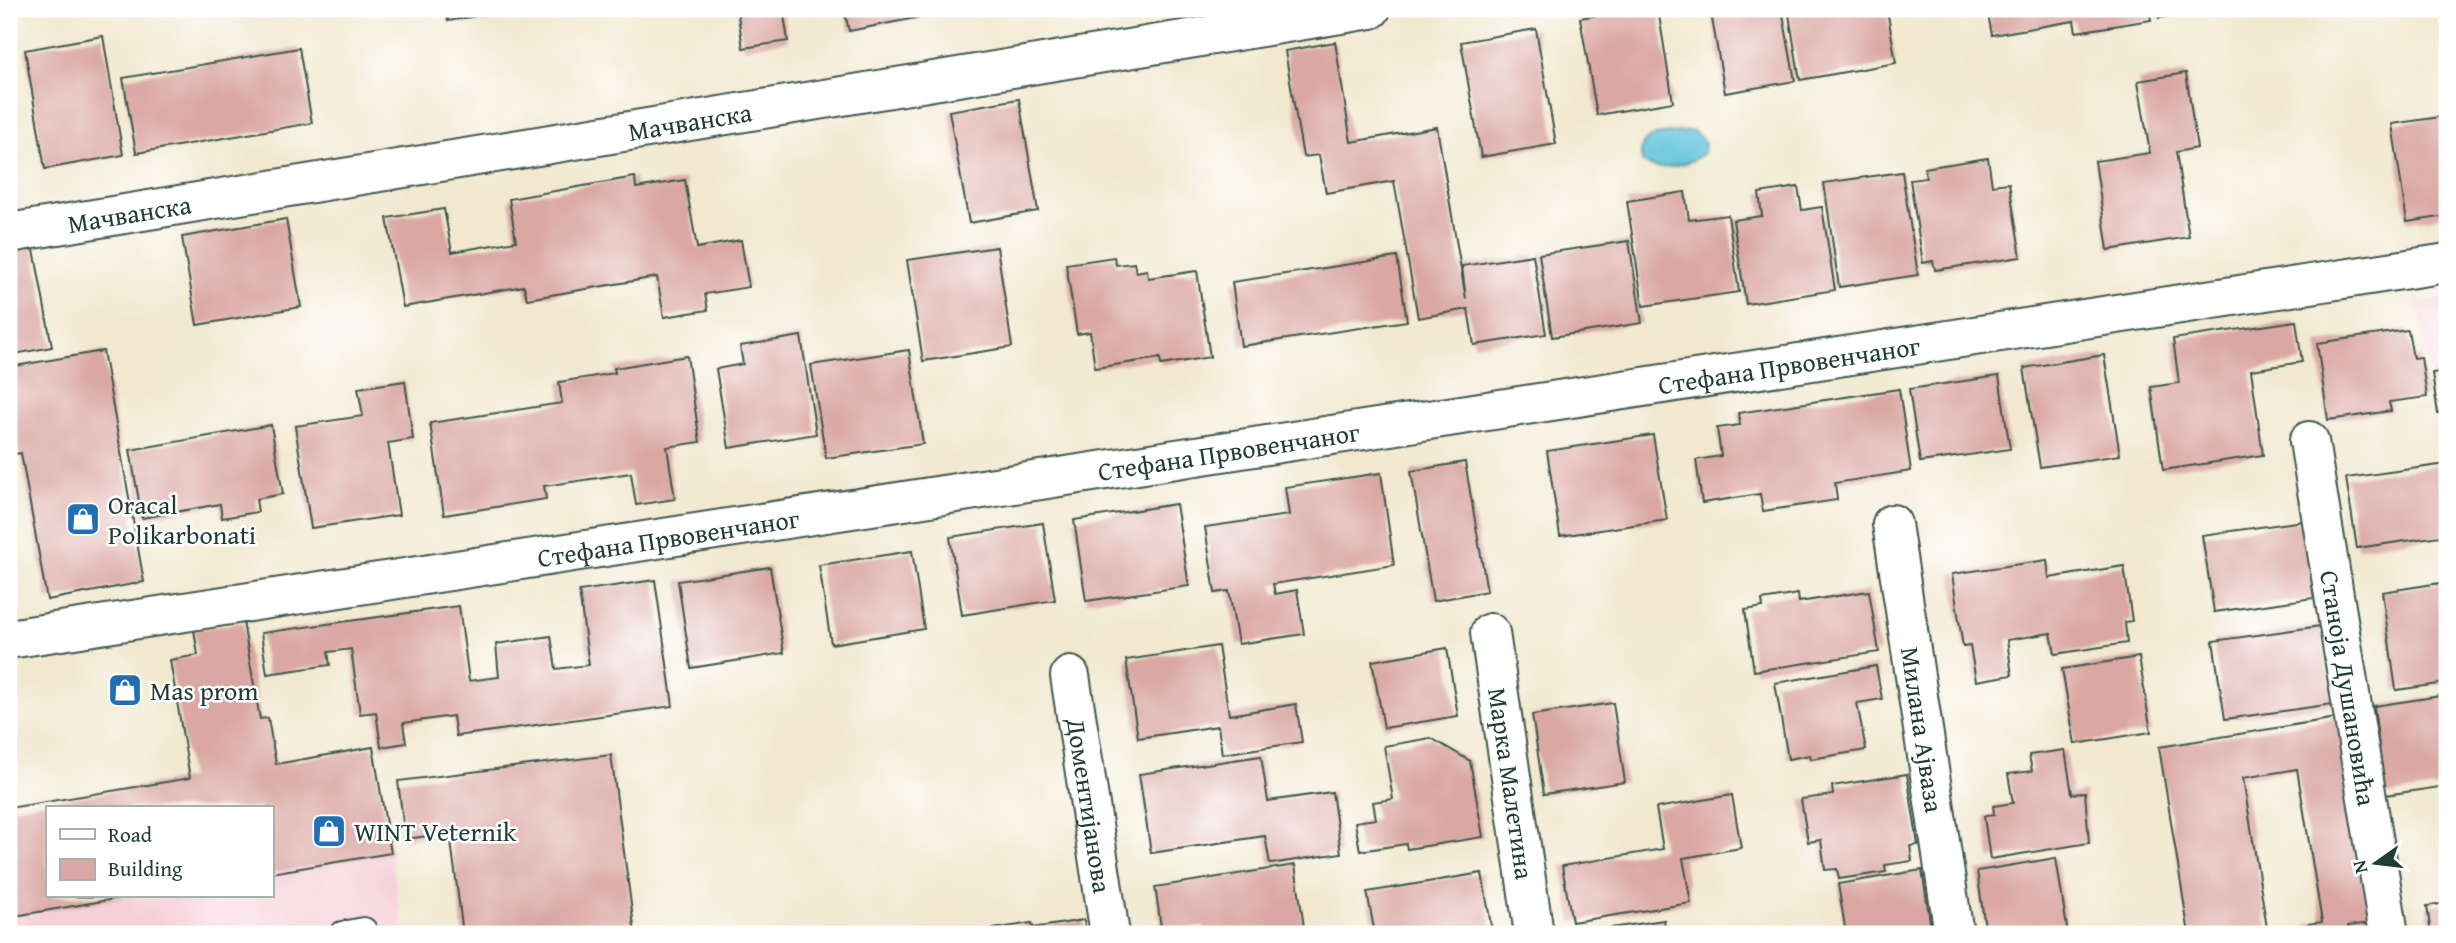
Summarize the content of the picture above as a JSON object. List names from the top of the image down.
{
  "streets": {
    "street": [
      "Мачванска",
      "Стефана Првовенчаног",
      "Станоја Душановића",
      "Милана Ајваза",
      "Марка Малетина",
      "Доментијанова"
    ]
  },
  "places": {
    "shop": ["Oracal Polikarbonati", "Mas prom", "WINT Veternik"]
  },
  "legend": ["Road", "Building"],
  "north": "left"
}
